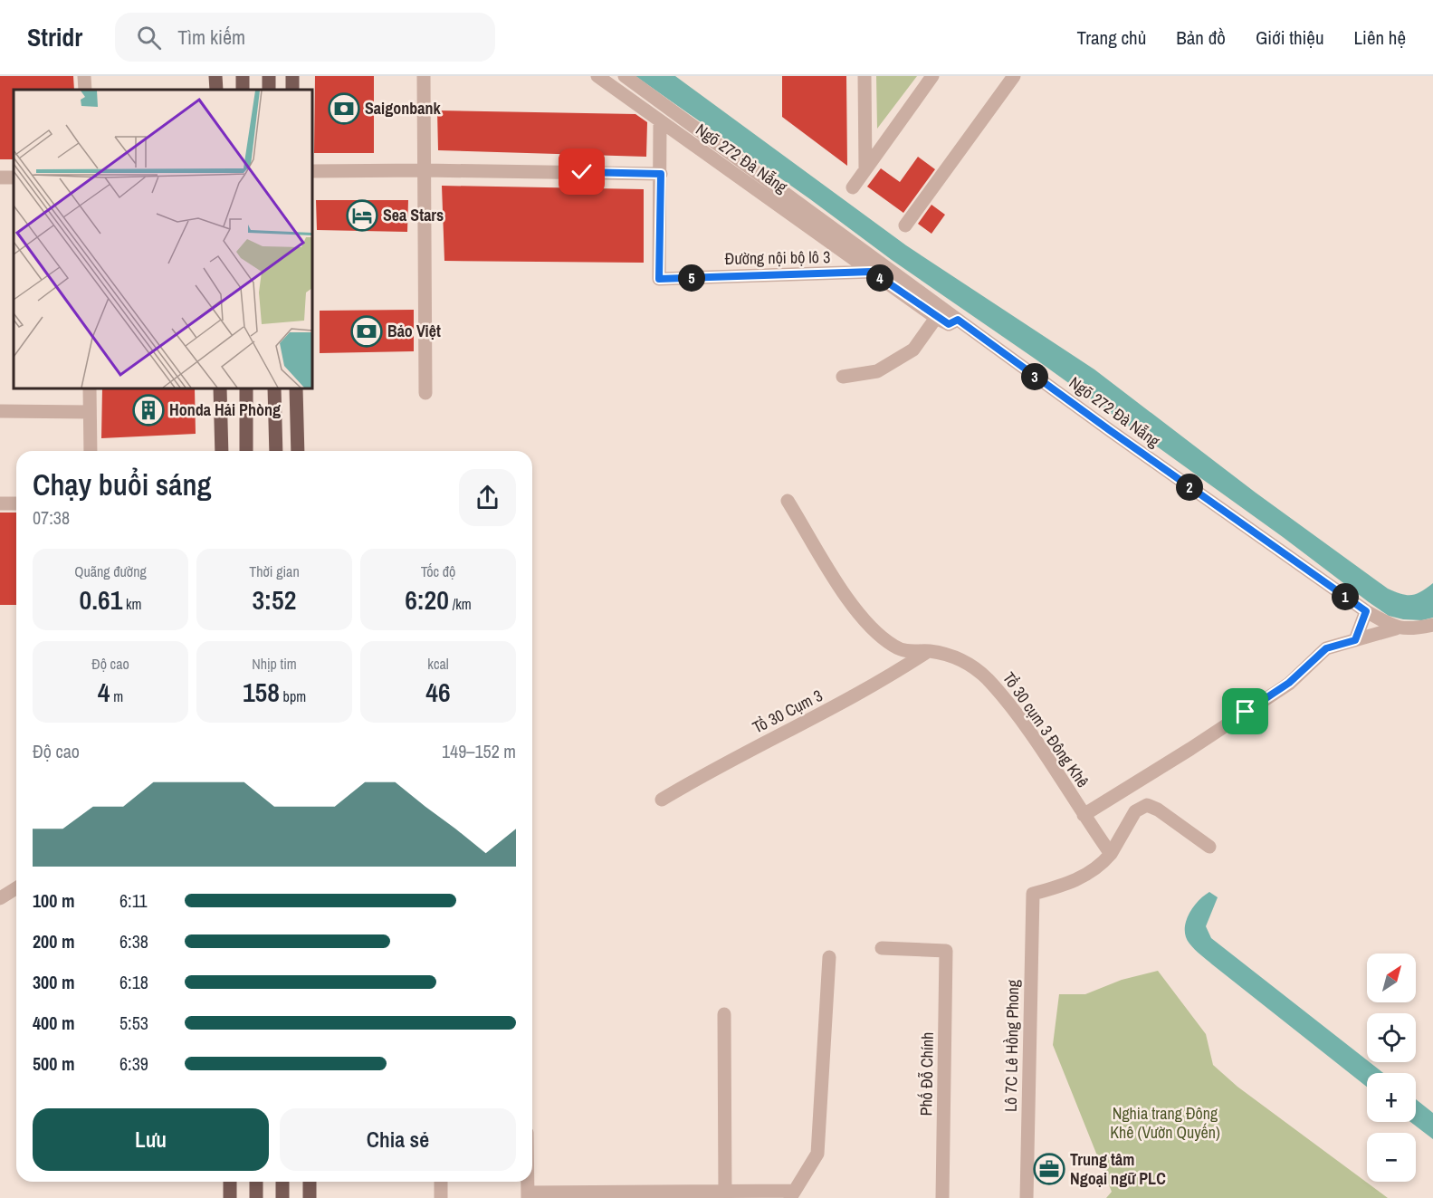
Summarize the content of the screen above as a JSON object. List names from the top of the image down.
{
  "streets": {
    "street": [
      "Ngõ 272 Đà Nẵng",
      "Đường nội bộ lô 3",
      "Tổ 30 Cụm 3",
      "Tổ 30 cụm 3 Đông Khê",
      "Lô 7C Lê Hồng Phong",
      "Phố Đỗ Chính"
    ]
  },
  "crossings": [
    ["Ngõ 272 Đà Nẵng", "Đường nội bộ lô 3"],
    ["Tổ 30 Cụm 3", "Tổ 30 cụm 3 Đông Khê"],
    ["Tổ 30 cụm 3 Đông Khê", "Lô 7C Lê Hồng Phong"]
  ],
  "parks": ["Nghia trang Đông Khê (Vườn Quyến)"],
  "places": {
    "bank": ["Saigonbank", "Bảo Việt"],
    "hotel": ["Sea Stars"],
    "building": ["Honda Hải Phòng"],
    "office": ["Trung tâm Ngoại ngữ PLC"]
  },
  "north": "top right",
  "page": {
    "header": "Stridr",
    "search": "Tìm kiếm",
    "nav": [
      "Trang chủ",
      "Bản đồ",
      "Giới thiệu",
      "Liên hệ"
    ],
    "pins": [
      "4",
      "5",
      "3",
      "2",
      "1"
    ],
    "heading": ["Chạy buổi sáng", "07:38"],
    "stats": [
      ["Quãng đường", "0.61 km"],
      ["Thời gian", "3:52"],
      ["Tốc độ", "6:20 /km"],
      ["Độ cao", "4 m"],
      ["Nhịp tim", "158 bpm"],
      ["kcal", "46"]
    ],
    "chart": ["Độ cao", "149–152 m"],
    "list": [
      {
        "name": "100 m",
        "note": "6:11"
      },
      {
        "name": "200 m",
        "note": "6:38"
      },
      {
        "name": "300 m",
        "note": "6:18"
      },
      {
        "name": "400 m",
        "note": "5:53"
      },
      {
        "name": "500 m",
        "note": "6:39"
      }
    ],
    "map_buttons": ["+", "−"],
    "buttons": ["Lưu", "Chia sẻ"]
  }
}
